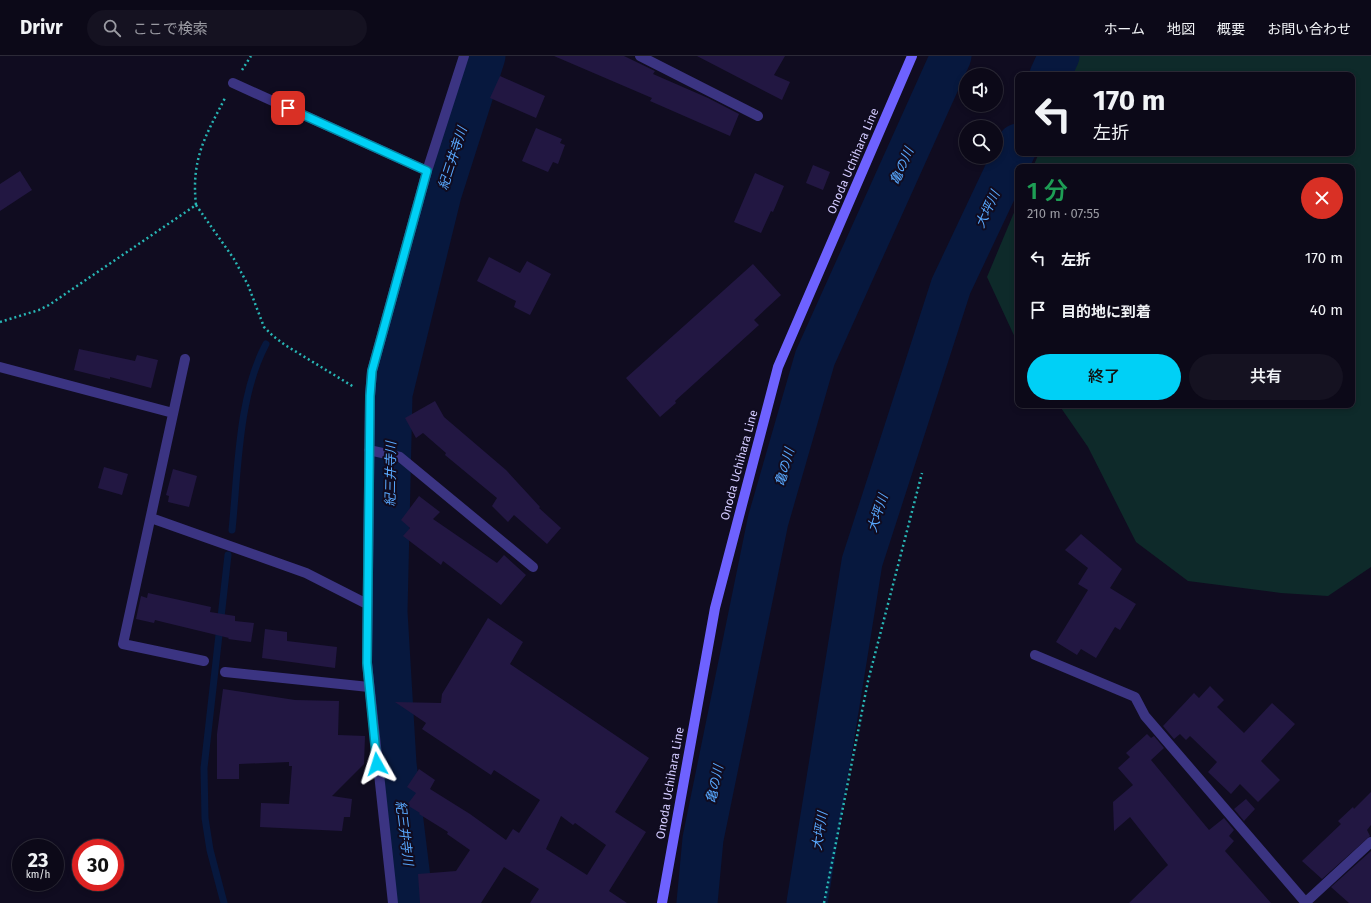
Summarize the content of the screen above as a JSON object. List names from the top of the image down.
{
  "streets": {
    "main road": ["Onoda Uchihara Line"]
  },
  "water": ["紀三井寺川", "亀の川", "大坪川"],
  "page": {
    "header": "Drivr",
    "search": "ここで検索",
    "nav": [
      "ホーム",
      "地図",
      "概要",
      "お問い合わせ"
    ],
    "turn": ["170 m", "左折"],
    "heading": ["1 分", "210 m · 07:55"],
    "list": [
      {
        "name": "左折",
        "value": "170 m"
      },
      {
        "name": "目的地に到着",
        "value": "40 m"
      }
    ],
    "buttons": ["終了", "共有"],
    "speed": "23 km/h",
    "limit": "30"
  }
}
